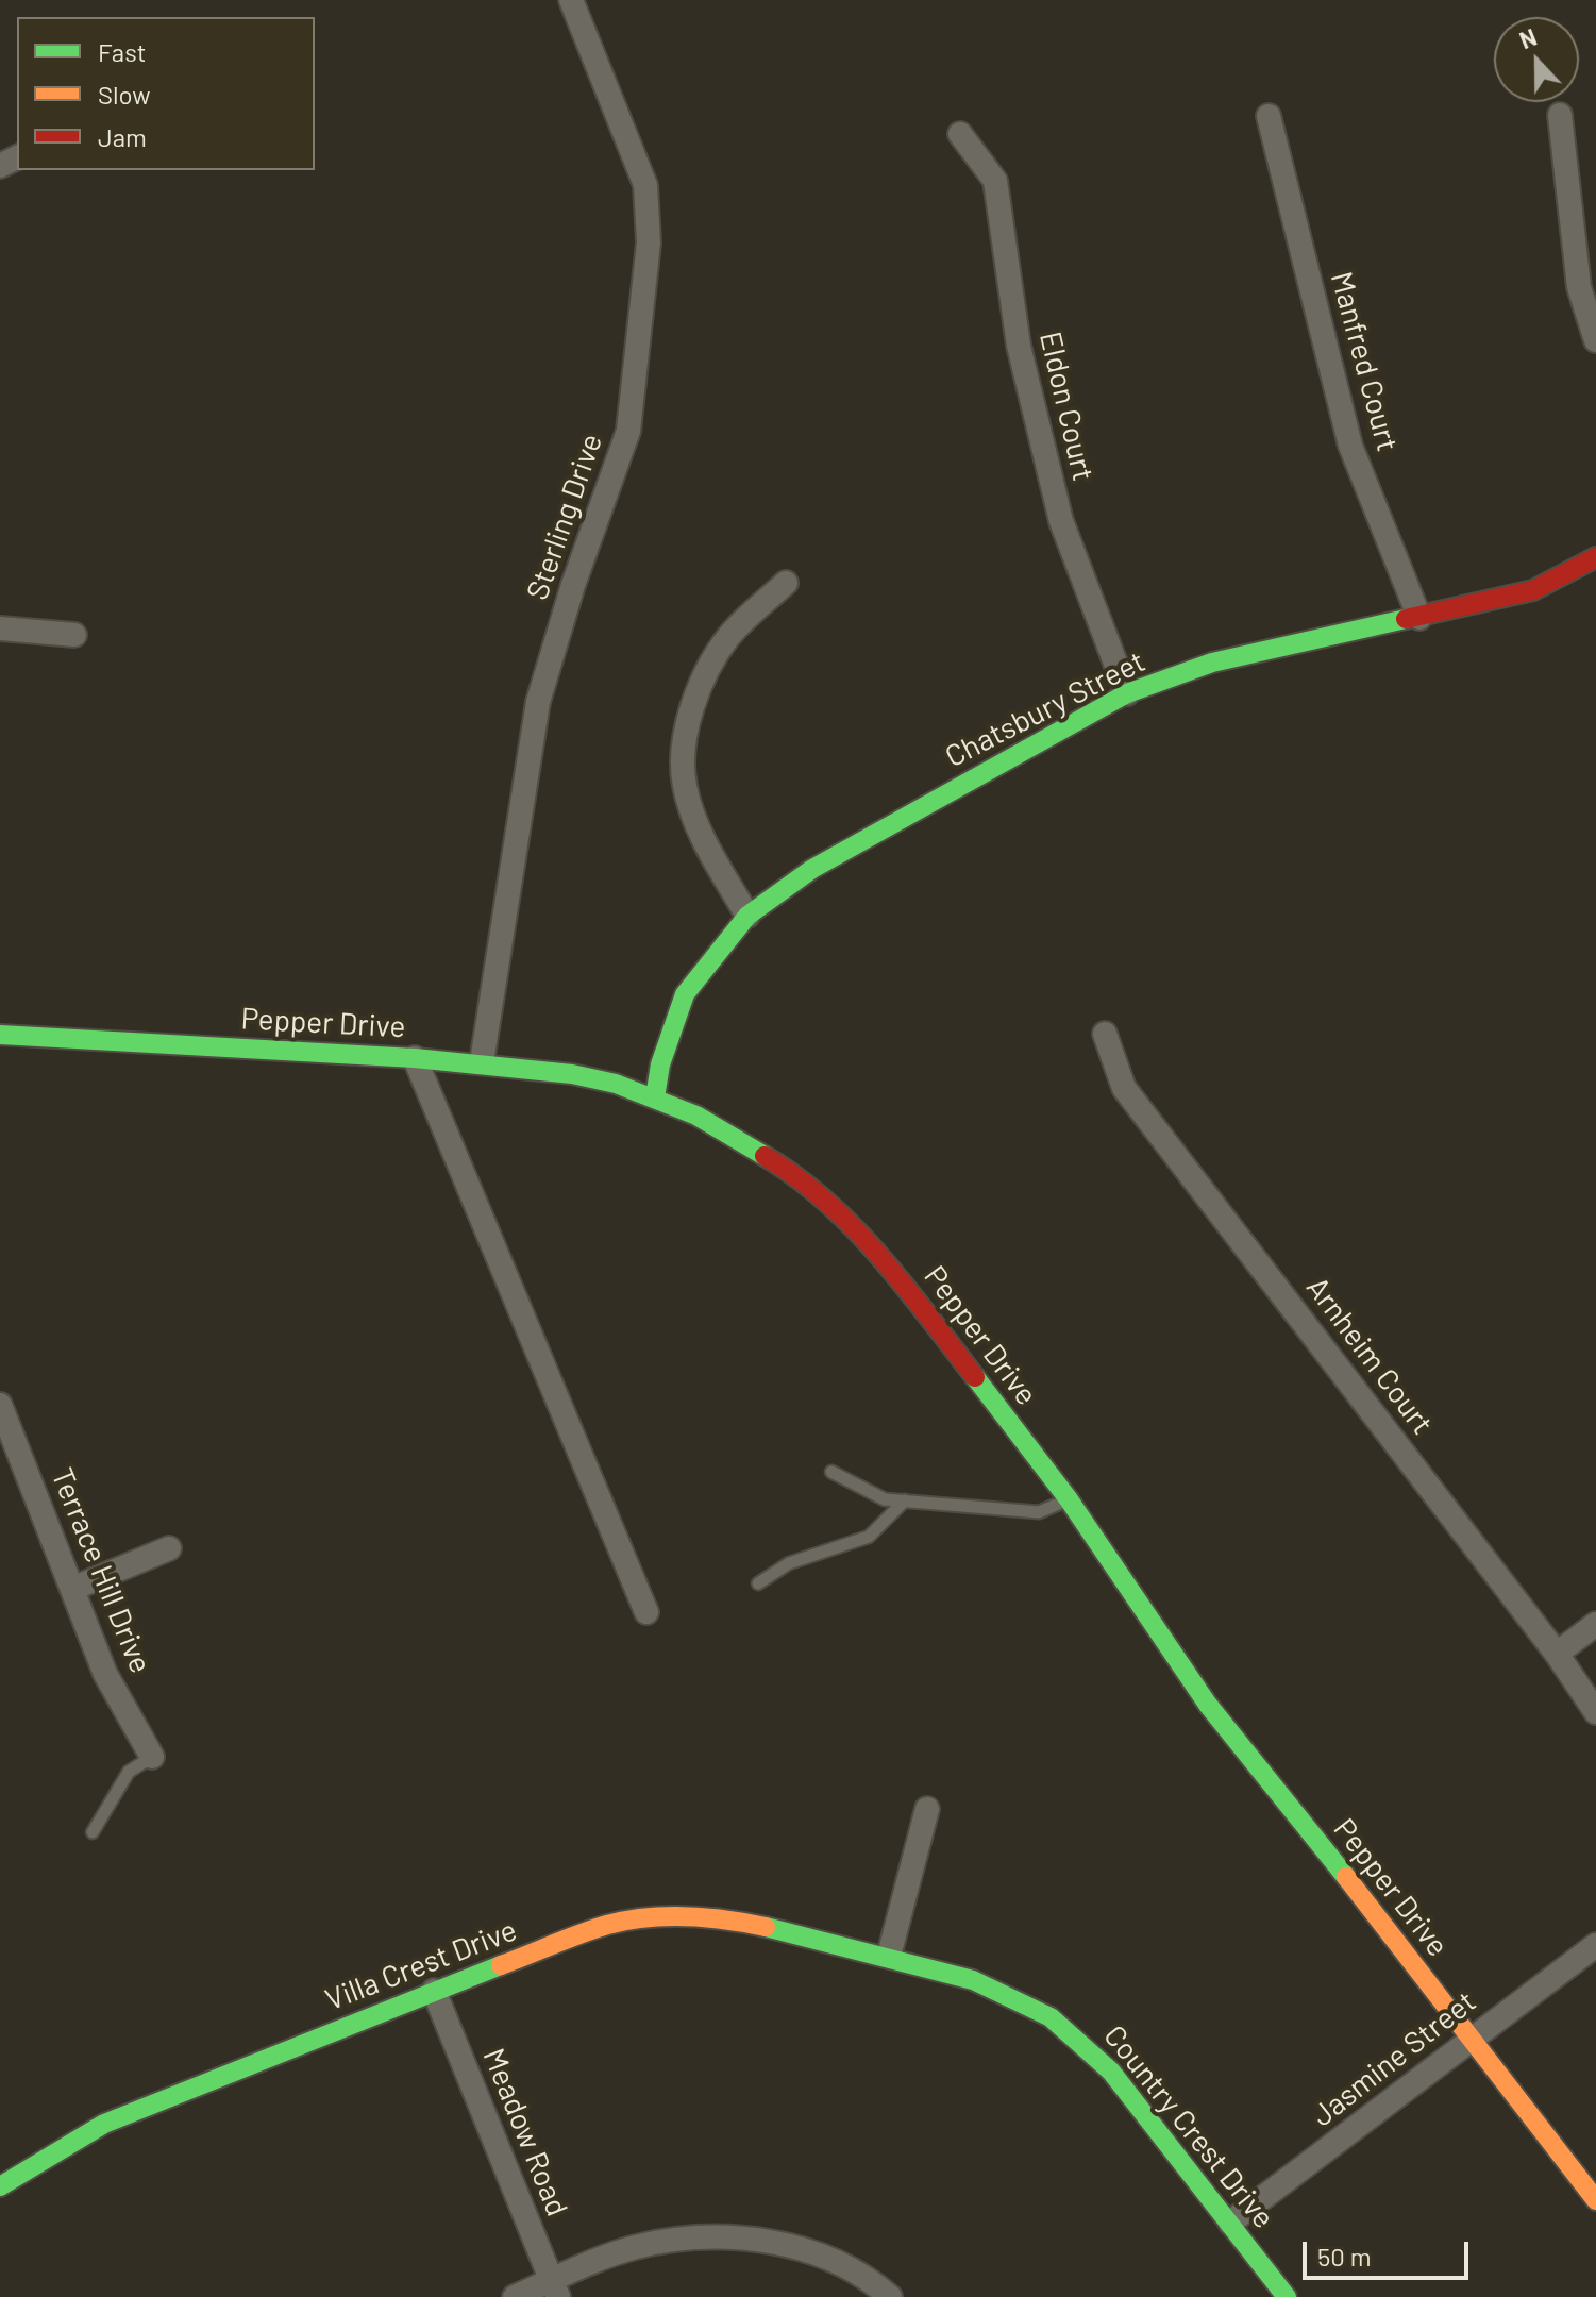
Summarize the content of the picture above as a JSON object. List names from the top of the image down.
{
  "streets": {
    "street": [
      "Manfred Court",
      "Eldon Court",
      "Sterling Drive",
      "Chatsbury Street",
      "Pepper Drive",
      "Arnheim Court",
      "Terrace Hill Drive",
      "Villa Crest Drive",
      "Jasmine Street",
      "Country Crest Drive",
      "Meadow Road"
    ]
  },
  "crossings": [
    ["Manfred Court", "Chatsbury Street"],
    ["Eldon Court", "Chatsbury Street"],
    ["Sterling Drive", "Pepper Drive"],
    ["Chatsbury Street", "Pepper Drive"],
    ["Pepper Drive", "Jasmine Street"],
    ["Villa Crest Drive", "Country Crest Drive"],
    ["Villa Crest Drive", "Meadow Road"],
    ["Jasmine Street", "Country Crest Drive"]
  ],
  "legend": ["Fast", "Slow", "Jam"],
  "scale_bar": "50 m",
  "north": "top"
}
